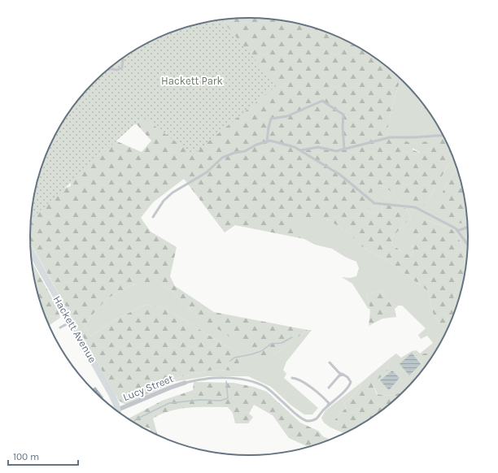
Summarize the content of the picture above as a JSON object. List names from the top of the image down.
{
  "streets": {
    "main road": ["Hackett Avenue"],
    "street": ["Lucy Street"]
  },
  "crossings": [
    ["Hackett Avenue", "Lucy Street"]
  ],
  "parks": ["Hackett Park"],
  "scale_bar": "100 m"
}
